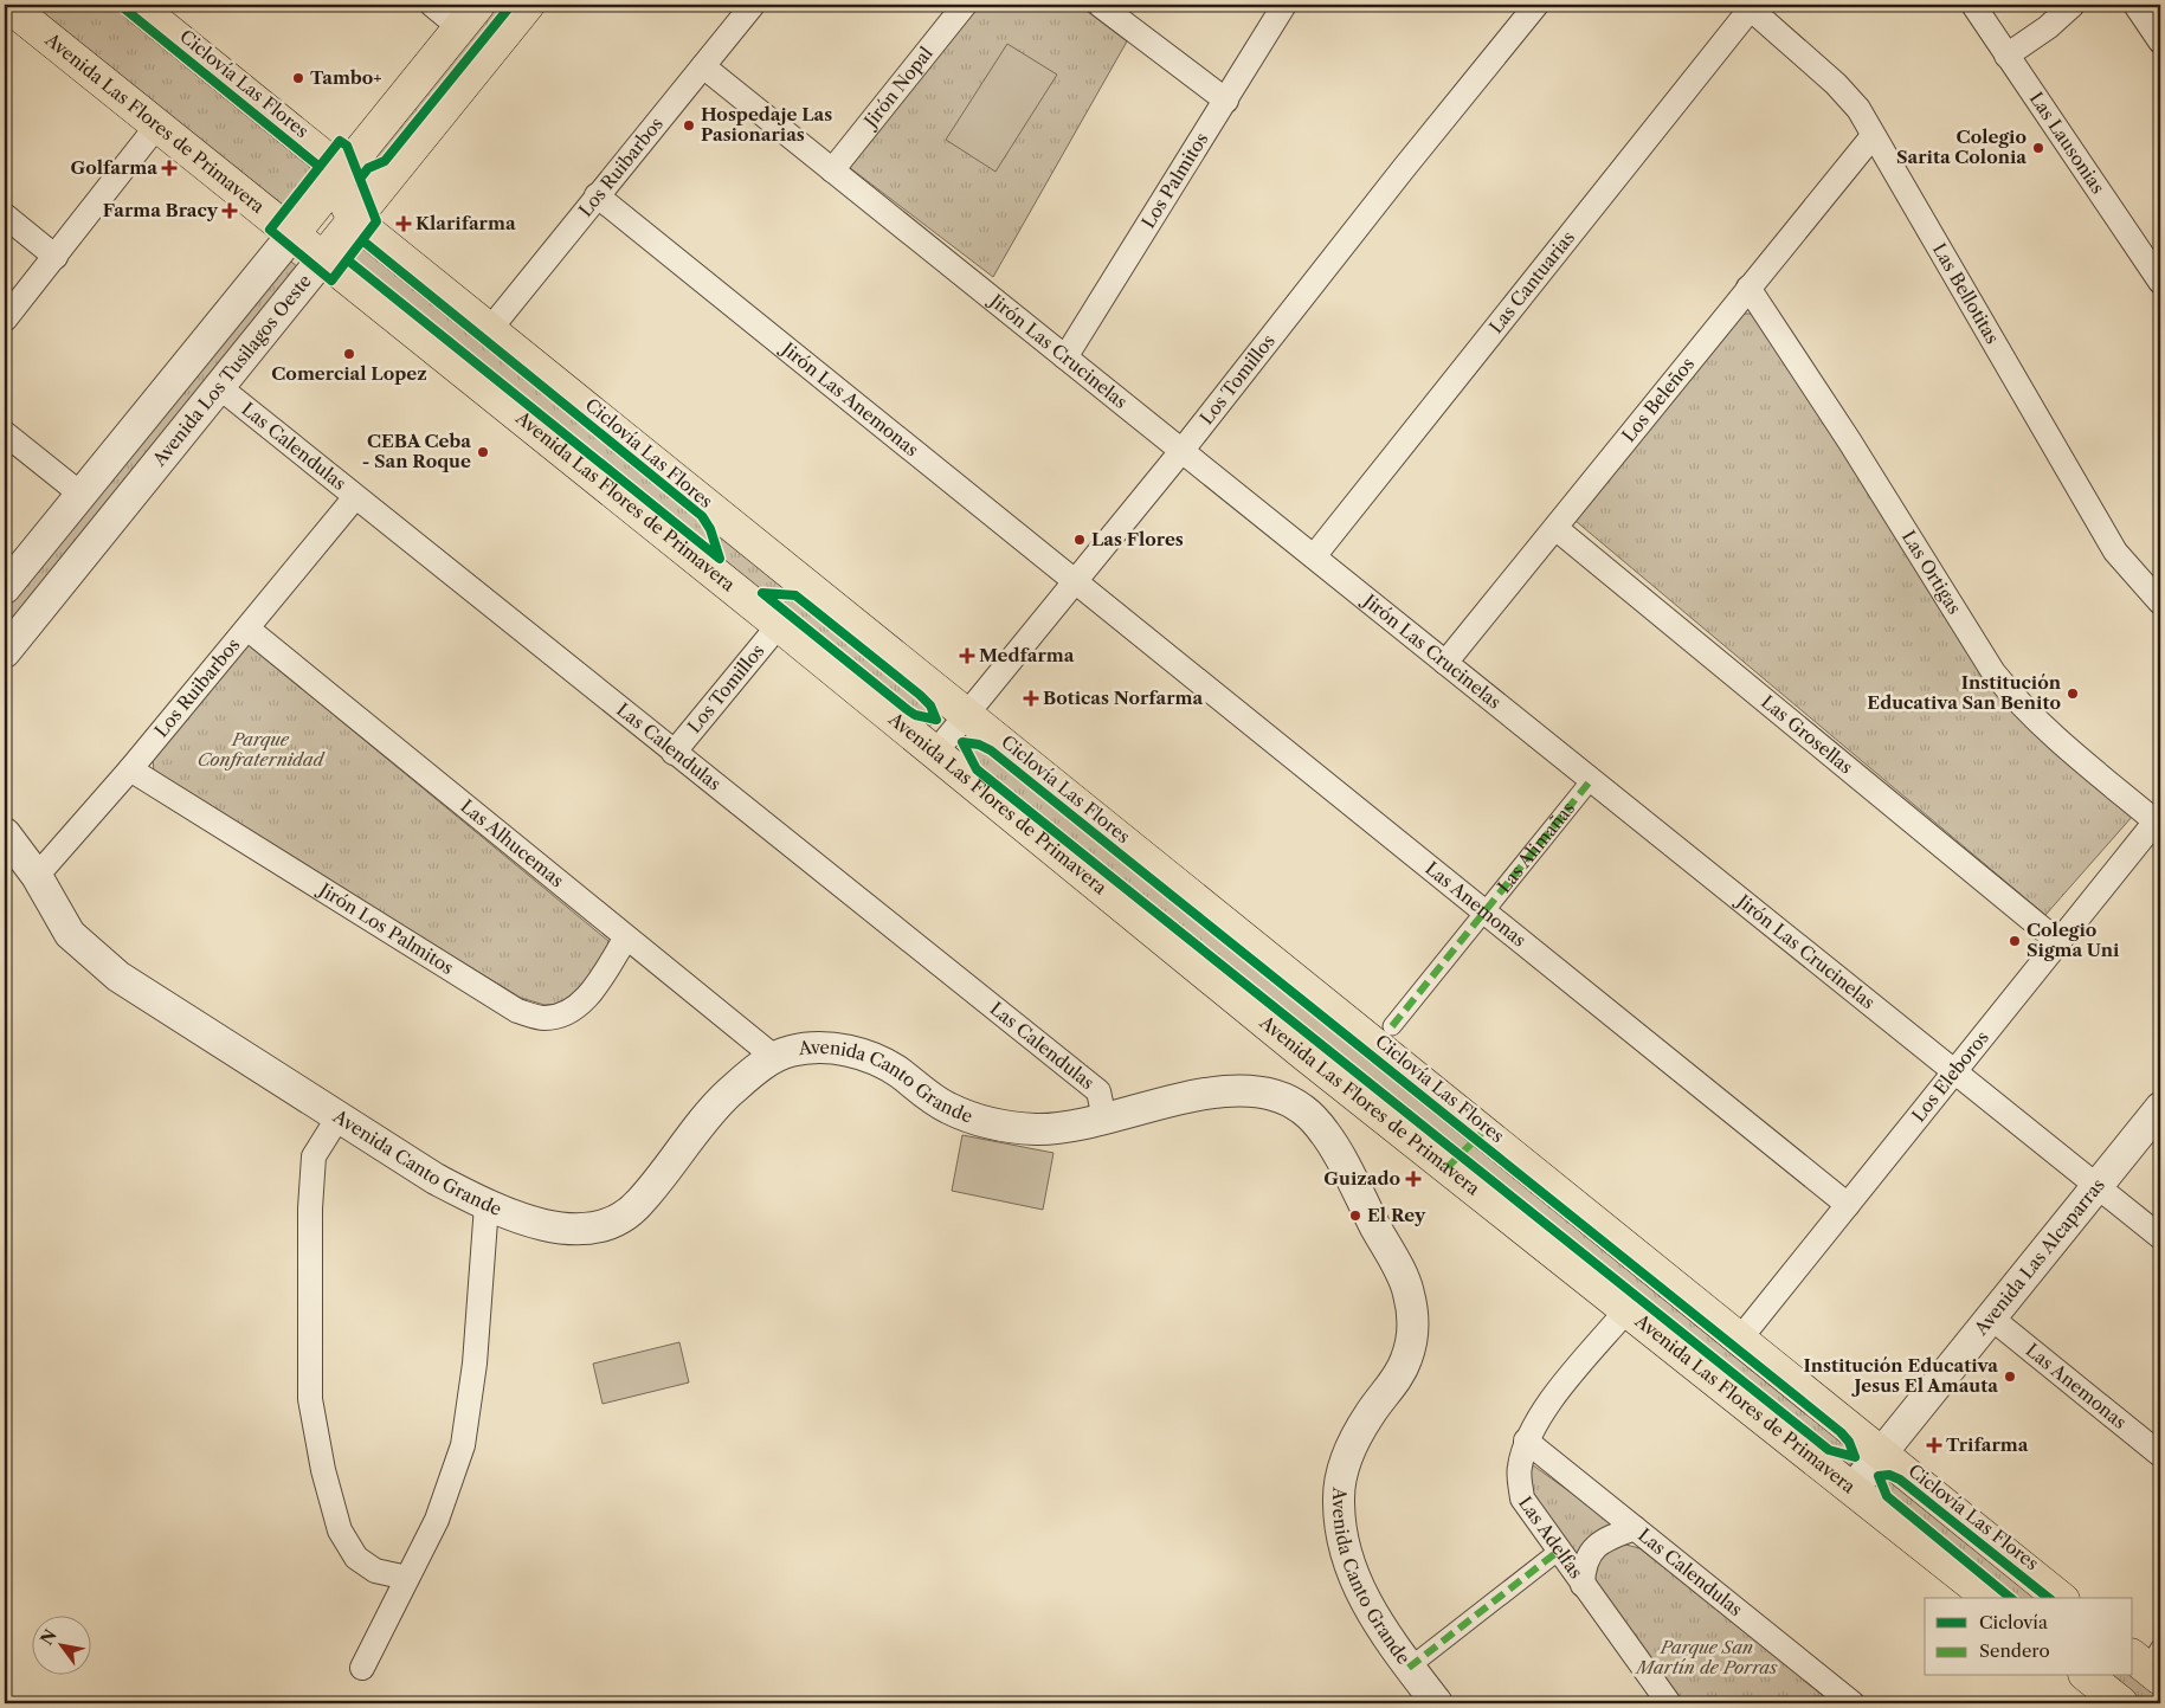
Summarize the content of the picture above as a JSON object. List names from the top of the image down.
{
  "streets": {
    "main road": ["Avenida Las Flores de Primavera", "Avenida Los Tusilagos Oeste"],
    "street": [
      "Jirón Nopal",
      "Las Lausonias",
      "Los Ruibarbos",
      "Los Palmitos",
      "Las Cantuarias",
      "Las Bellotitas",
      "Jirón Las Crucinelas",
      "Los Tomillos",
      "Los Beleños",
      "Jirón Las Anemonas",
      "Las Calendulas",
      "Las Ortigas",
      "Las Grosellas",
      "Las Alhucemas",
      "Las Alimañas",
      "Las Anemonas",
      "Jirón Los Palmitos",
      "Los Eleboros",
      "Avenida Canto Grande",
      "Avenida Las Alcaparras",
      "Las Adelfas"
    ],
    "cycle path": ["Ciclovía Las Flores"]
  },
  "crossings": [
    ["Jirón Nopal", "Jirón Las Crucinelas"],
    ["Avenida Las Flores de Primavera", "Avenida Los Tusilagos Oeste"],
    ["Avenida Las Flores de Primavera", "Los Tomillos"],
    ["Avenida Las Flores de Primavera", "Avenida Las Alcaparras"],
    ["Avenida Las Flores de Primavera", "Las Adelfas"],
    ["Los Ruibarbos", "Jirón Las Crucinelas"],
    ["Los Ruibarbos", "Jirón Las Anemonas"],
    ["Los Ruibarbos", "Las Calendulas"],
    ["Los Ruibarbos", "Las Alhucemas"],
    ["Los Ruibarbos", "Jirón Los Palmitos"],
    ["Los Ruibarbos", "Avenida Canto Grande"],
    ["Los Palmitos", "Jirón Las Crucinelas"],
    ["Las Cantuarias", "Las Bellotitas"],
    ["Las Cantuarias", "Jirón Las Crucinelas"],
    ["Las Bellotitas", "Los Beleños"],
    ["Jirón Las Crucinelas", "Los Tomillos"],
    ["Jirón Las Crucinelas", "Los Beleños"],
    ["Jirón Las Crucinelas", "Las Alimañas"],
    ["Jirón Las Crucinelas", "Los Eleboros"],
    ["Jirón Las Crucinelas", "Avenida Las Alcaparras"],
    ["Avenida Los Tusilagos Oeste", "Las Calendulas"],
    ["Los Tomillos", "Jirón Las Anemonas"],
    ["Los Tomillos", "Las Calendulas"],
    ["Los Beleños", "Las Ortigas"],
    ["Los Beleños", "Las Grosellas"],
    ["Jirón Las Anemonas", "Las Anemonas"],
    ["Las Calendulas", "Avenida Canto Grande"],
    ["Las Calendulas", "Las Adelfas"],
    ["Las Ortigas", "Los Eleboros"],
    ["Las Grosellas", "Los Eleboros"],
    ["Las Alhucemas", "Jirón Los Palmitos"],
    ["Las Alhucemas", "Avenida Canto Grande"],
    ["Las Alimañas", "Las Anemonas"],
    ["Las Anemonas", "Los Eleboros"],
    ["Las Anemonas", "Avenida Las Alcaparras"]
  ],
  "parks": ["Parque Confraternidad", "Parque San Martín de Porras"],
  "places": {
    "other": [
      "Tambo+",
      "Hospedaje Las Pasionarias",
      "Colegio Sarita Colonia",
      "Comercial Lopez",
      "CEBA Ceba - San Roque",
      "Las Flores",
      "Institución Educativa San Benito",
      "Colegio Sigma Uni",
      "El Rey",
      "Institución Educativa Jesus El Amauta"
    ],
    "health": [
      "Golfarma",
      "Farma Bracy",
      "Klarifarma",
      "Medfarma",
      "Boticas Norfarma",
      "Guizado",
      "Trifarma"
    ]
  },
  "legend": ["Ciclovía", "Sendero"],
  "north": "top left"
}
